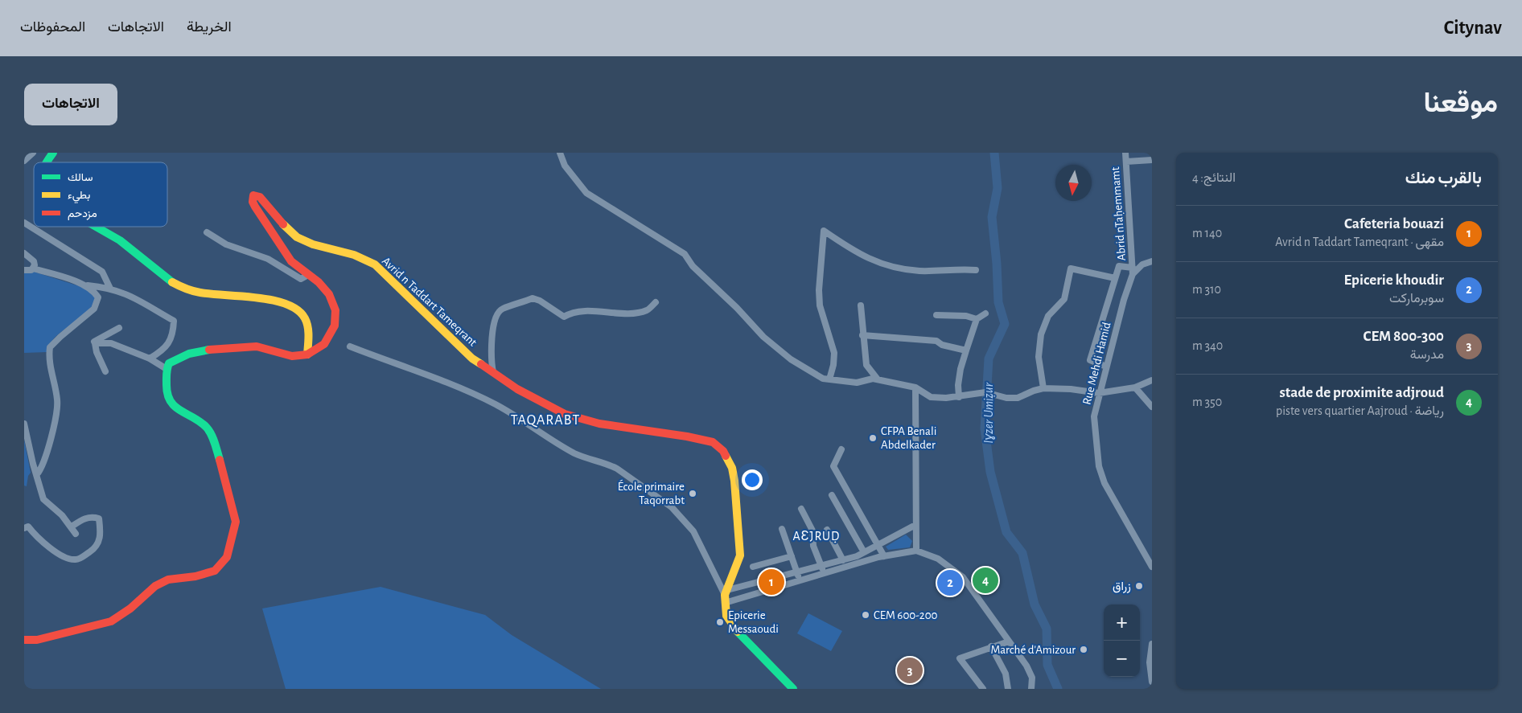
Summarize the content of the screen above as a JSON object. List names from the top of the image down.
{
  "streets": {
    "main road": ["Avrid n Taddart Tameqrant"],
    "street": ["Abrid nTaḥemmamt", "Rue Mehdi Hamid"]
  },
  "crossings": [
    ["Abrid nTaḥemmamt", "Rue Mehdi Hamid"]
  ],
  "districts": ["TAQARABT", "AƐJRUḌ"],
  "water": ["Iɣzer Umiẓur"],
  "places": [
    "CFPA Benali Abdelkader",
    "École primaire Taqorrabt",
    "زراق",
    "CEM 600-200",
    "Epicerie Messaoudi",
    "Marché d'Amizour"
  ],
  "legend": ["سالك", "بطيء", "مزدحم"],
  "north": "bottom",
  "page": {
    "header": "Citynav",
    "nav": ["الخريطة", "الاتجاهات", "المحفوظات"],
    "title": "موقعنا",
    "buttons": "الاتجاهات",
    "heading": ["بالقرب منك", "النتائج: 4"],
    "list": [
      {
        "mark": "1",
        "name": "Cafeteria bouazi",
        "note": "مقهى · Avrid n Taddart Tameqrant",
        "value": "140 m"
      },
      {
        "mark": "2",
        "name": "Epicerie khoudir",
        "note": "سوبرماركت",
        "value": "310 m"
      },
      {
        "mark": "3",
        "name": "CEM 800-300",
        "note": "مدرسة",
        "value": "340 m"
      },
      {
        "mark": "4",
        "name": "stade de proximite adjroud",
        "note": "رياضة · piste vers quartier Aajroud",
        "value": "350 m"
      }
    ],
    "pins": [
      "4",
      "1",
      "2",
      "3"
    ],
    "map_buttons": ["+", "−"]
  }
}
